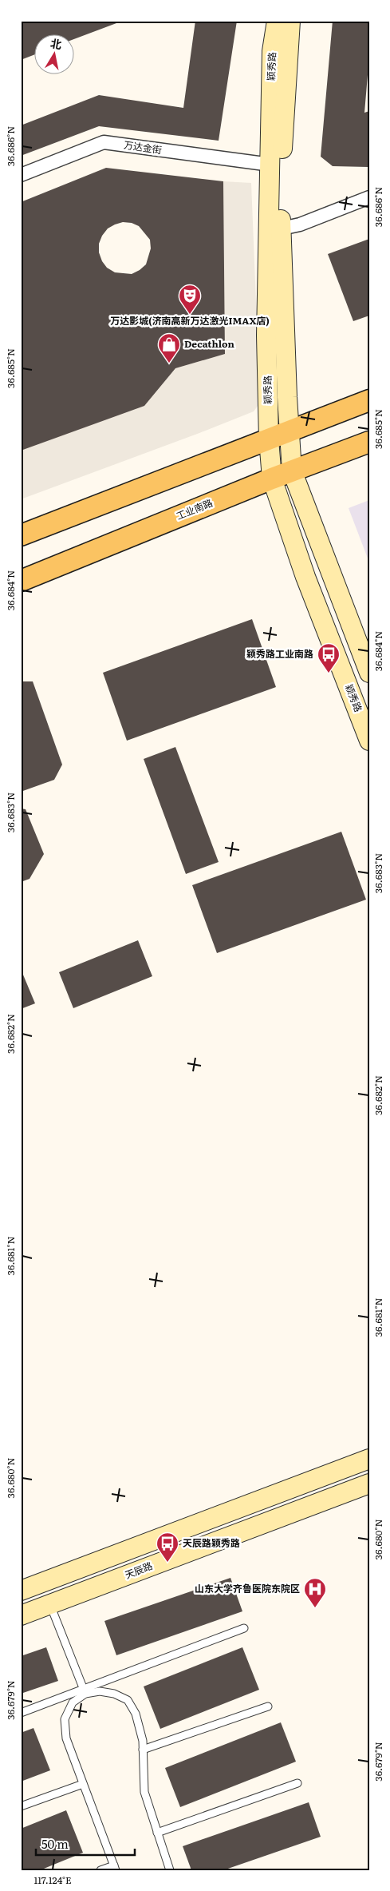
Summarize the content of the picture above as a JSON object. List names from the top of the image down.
{
  "streets": {
    "main road": ["颖秀路", "工业南路", "天辰路"],
    "street": ["万达金街"]
  },
  "crossings": [
    ["颖秀路", "万达金街"],
    ["颖秀路", "工业南路"]
  ],
  "places": {
    "theatre": ["万达影城(济南高新万达激光IMAX店)"],
    "shop": ["Decathlon"],
    "bus stop": ["颖秀路工业南路", "天辰路颖秀路"],
    "hospital": ["山东大学齐鲁医院东院区"]
  },
  "scale_bar": "50 m",
  "north": "top",
  "coordinates": [
    "36.686°N",
    "36.685°N",
    "36.684°N",
    "36.683°N",
    "36.682°N",
    "36.681°N",
    "36.680°N",
    "36.679°N",
    "117.124°E"
  ]
}
